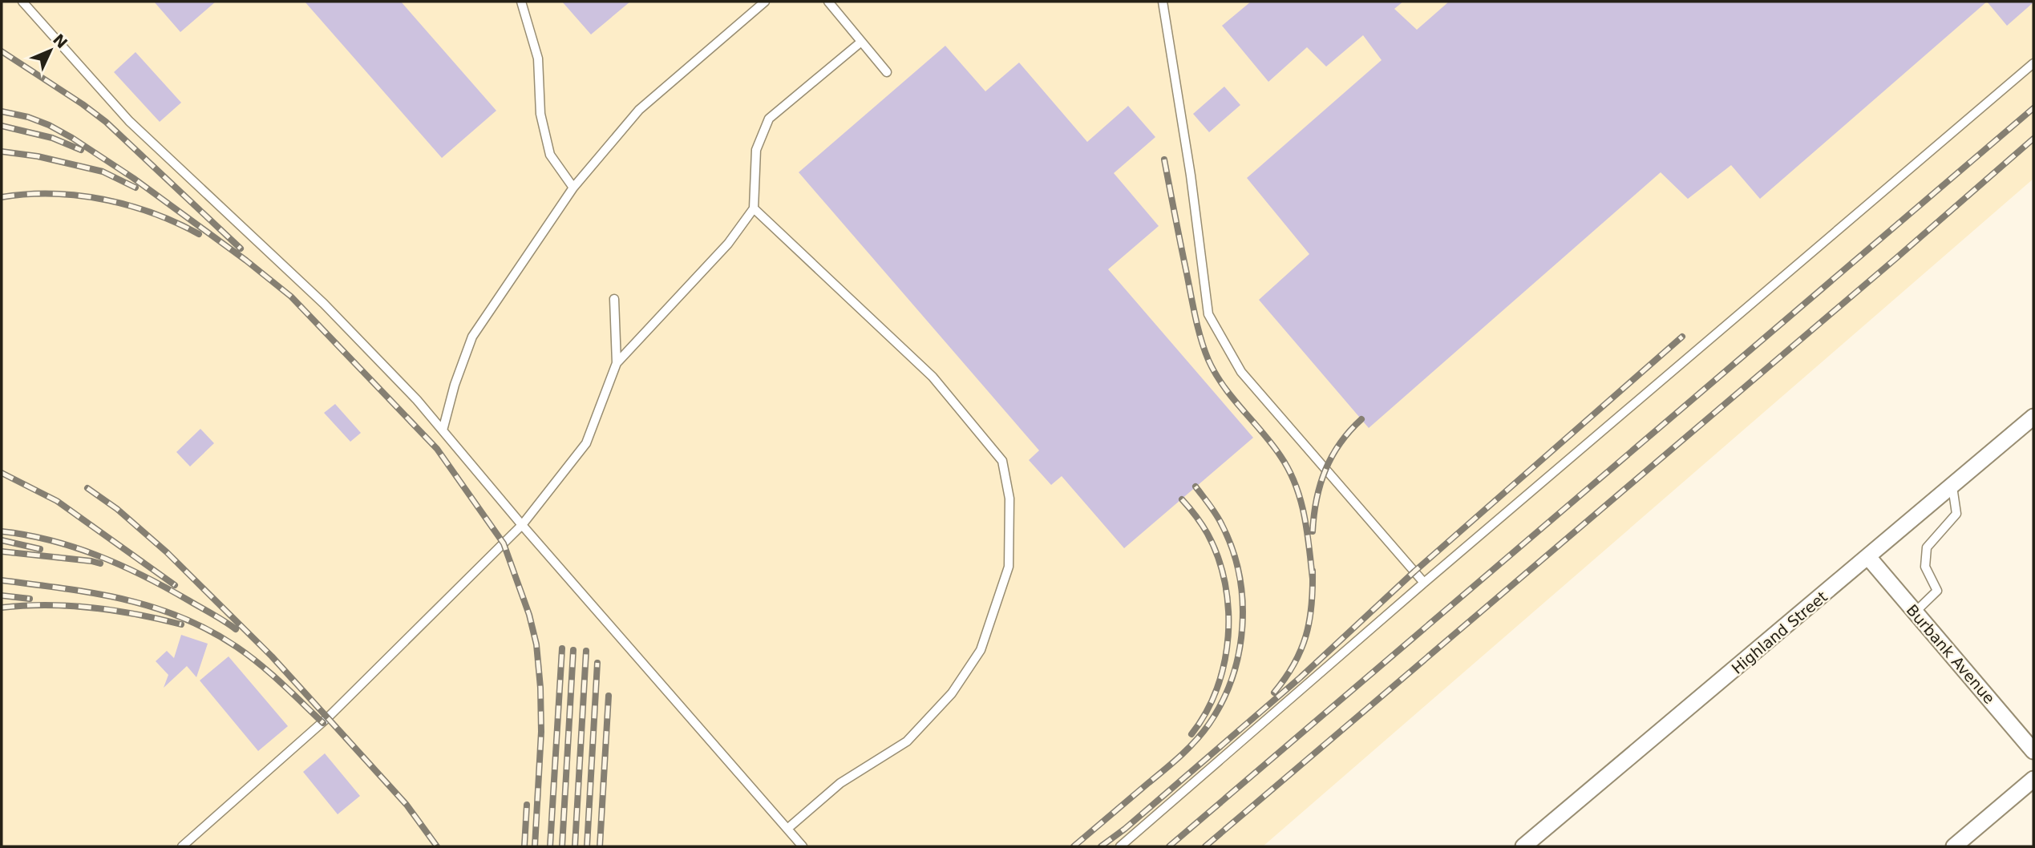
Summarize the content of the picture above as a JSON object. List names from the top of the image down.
{
  "streets": {
    "street": ["Highland Street", "Burbank Avenue"]
  },
  "crossings": [
    ["Highland Street", "Burbank Avenue"]
  ],
  "north": "top right"
}
